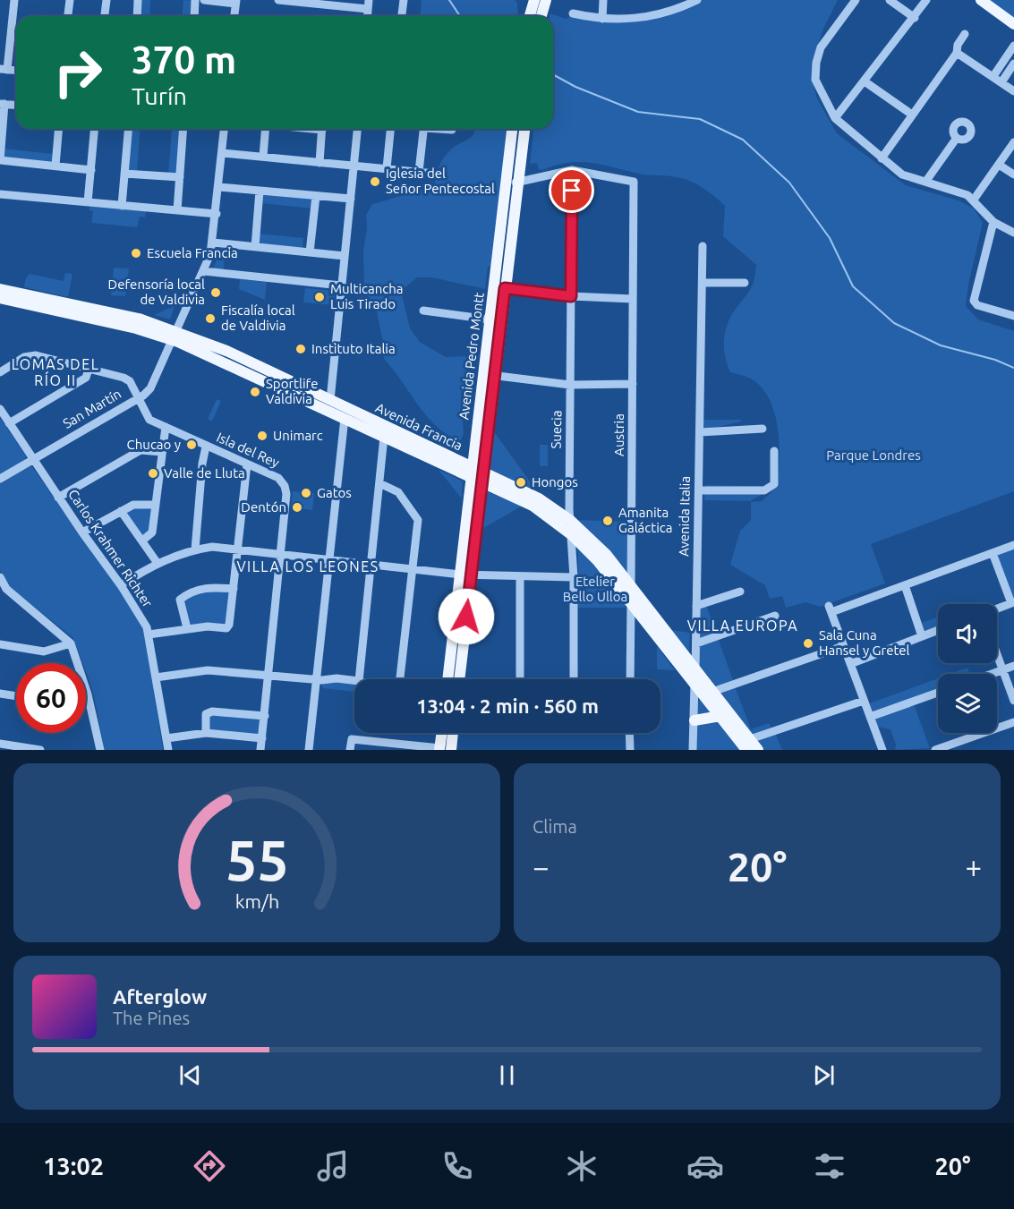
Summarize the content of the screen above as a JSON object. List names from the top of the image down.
{
  "streets": {
    "main road": ["Avenida Pedro Montt", "Avenida Francia"],
    "street": [
      "San Martín",
      "Suecia",
      "Austria",
      "Isla del Rey",
      "Avenida Italia",
      "Carlos Krahmer Richter"
    ]
  },
  "crossings": [
    ["Avenida Pedro Montt", "Avenida Francia"],
    ["San Martín", "Avenida Francia"],
    ["San Martín", "Isla del Rey"],
    ["San Martín", "Carlos Krahmer Richter"],
    ["Avenida Francia", "Suecia"],
    ["Avenida Francia", "Austria"],
    ["Avenida Francia", "Avenida Italia"],
    ["Suecia", "Austria"]
  ],
  "districts": ["LOMAS DEL RÍO II", "VILLA LOS LEONES", "VILLA EUROPA"],
  "parks": ["Parque Londres", "Etelier Bello Ulloa"],
  "places": [
    "Iglesia del Señor Pentecostal",
    "Escuela Francia",
    "Defensoría local de Valdivia",
    "Multicancha Luis Tirado",
    "Fiscalía local de Valdivia",
    "Instituto Italia",
    "Sportlife Valdivia",
    "Unimarc",
    "Chucao y",
    "Valle de Lluta",
    "Hongos",
    "Gatos",
    "Dentón",
    "Amanita Galáctica",
    "Sala Cuna Hansel y Gretel"
  ],
  "page": {
    "turn": ["370 m", "Turín"],
    "limit": "60",
    "trip": "13:04 · 2 min · 560 m",
    "tile": "Clima",
    "heat": ["−", "20°", "+"],
    "song": ["Afterglow", "The Pines"],
    "tabs": ["13:02", "20°"],
    "gauge": ["55", "km/h"]
  }
}
